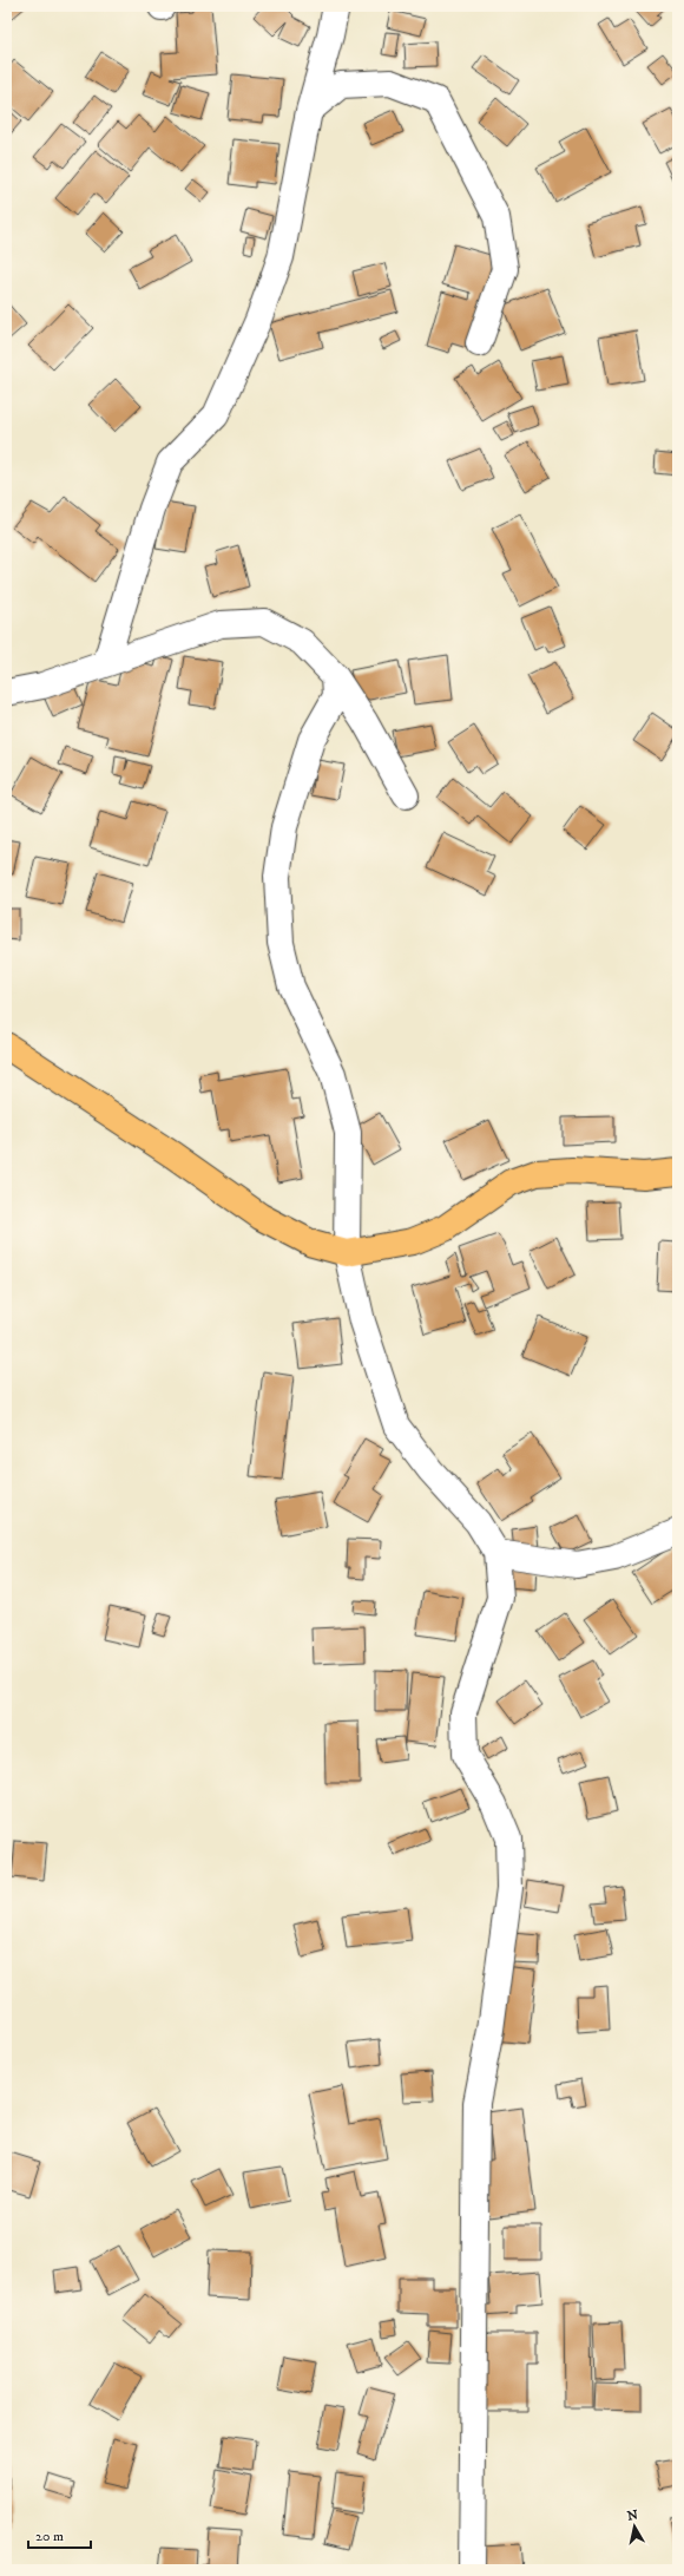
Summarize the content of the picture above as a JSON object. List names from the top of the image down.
{
  "scale_bar": "20 m",
  "north": "top"
}
